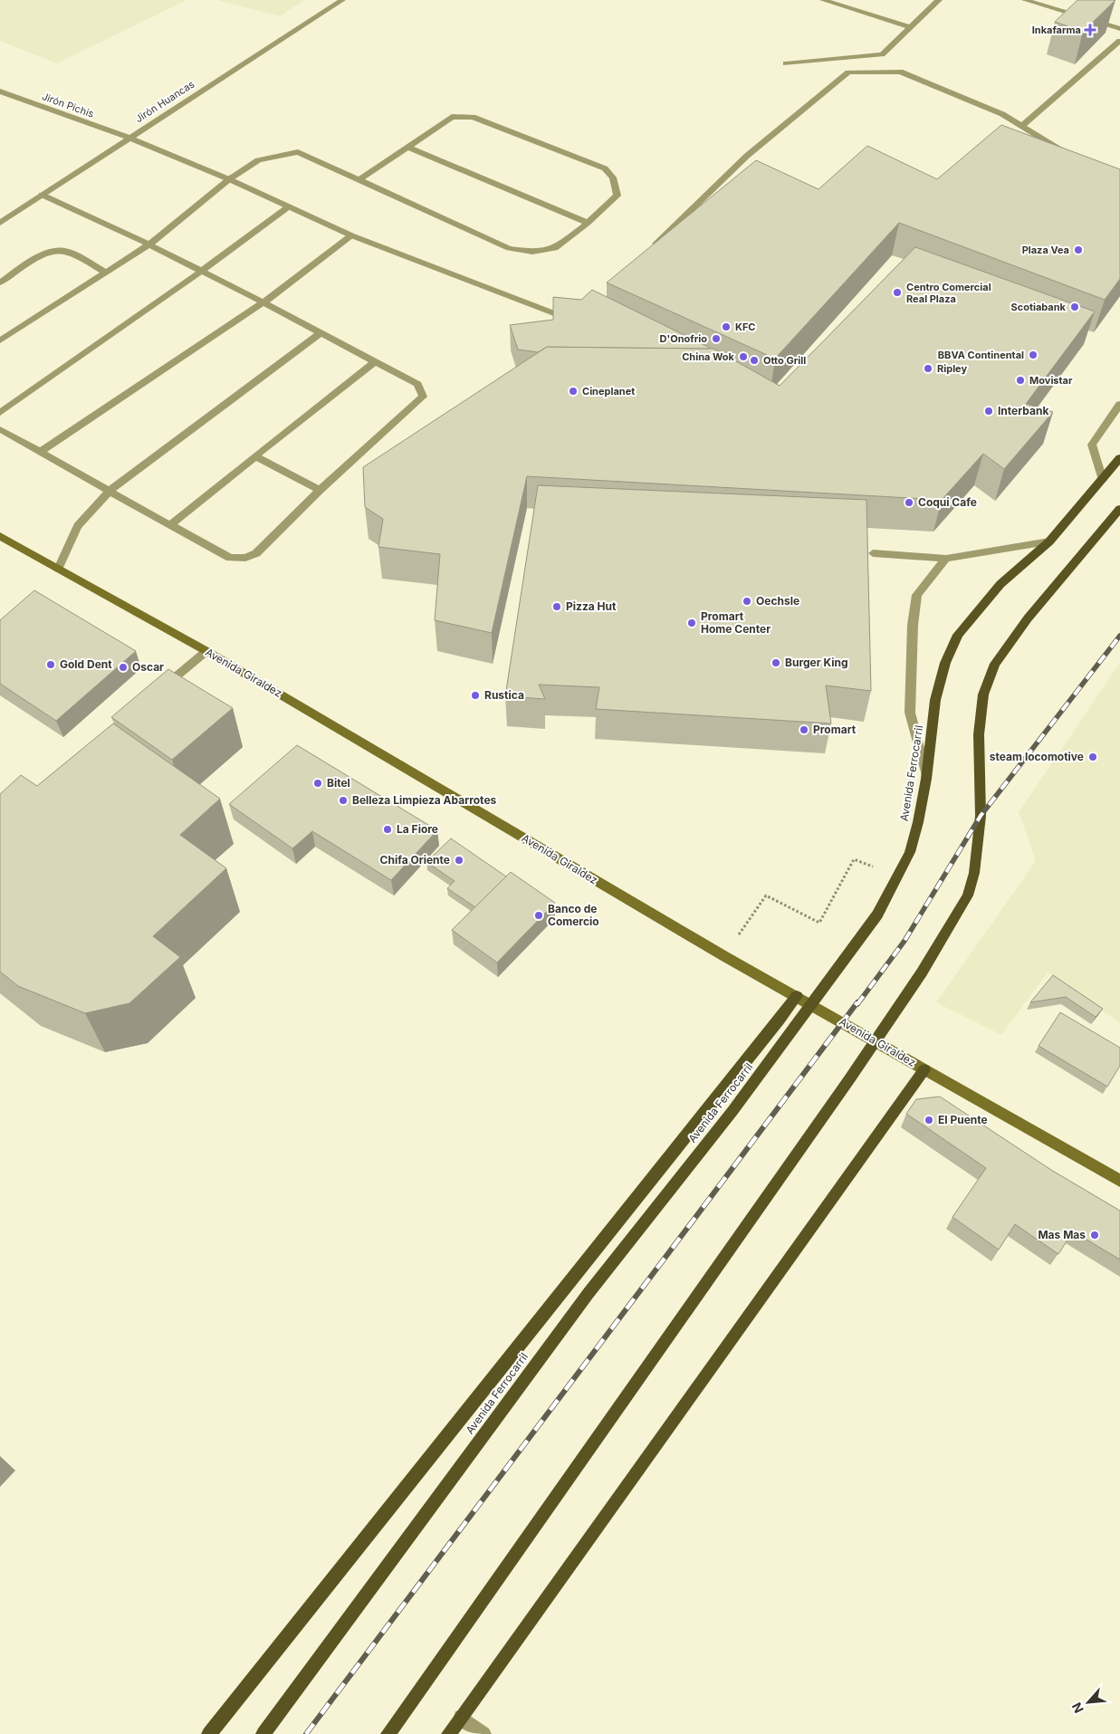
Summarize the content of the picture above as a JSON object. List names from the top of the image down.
{
  "streets": {
    "main road": ["Avenida Ferrocarril"],
    "street": ["Jirón Huancas", "Jirón Pichis", "Avenida Giraldez"]
  },
  "crossings": [
    ["Jirón Huancas", "Jirón Pichis"]
  ],
  "places": {
    "health": ["Inkafarma"],
    "other": [
      "Plaza Vea",
      "Centro Comercial Real Plaza",
      "Scotiabank",
      "KFC",
      "D'Onofrio",
      "BBVA Continental",
      "China Wok",
      "Otto Grill",
      "Ripley",
      "Movistar",
      "Cineplanet",
      "Interbank",
      "Coqui Cafe",
      "Oechsle",
      "Pizza Hut",
      "Promart Home Center",
      "Burger King",
      "Gold Dent",
      "Oscar",
      "Rustica",
      "Promart",
      "steam locomotive",
      "Bitel",
      "Belleza Limpieza Abarrotes",
      "La Fiore",
      "Chifa Oriente",
      "Banco de Comercio",
      "El Puente",
      "Mas Mas"
    ]
  },
  "north": "bottom left"
}
